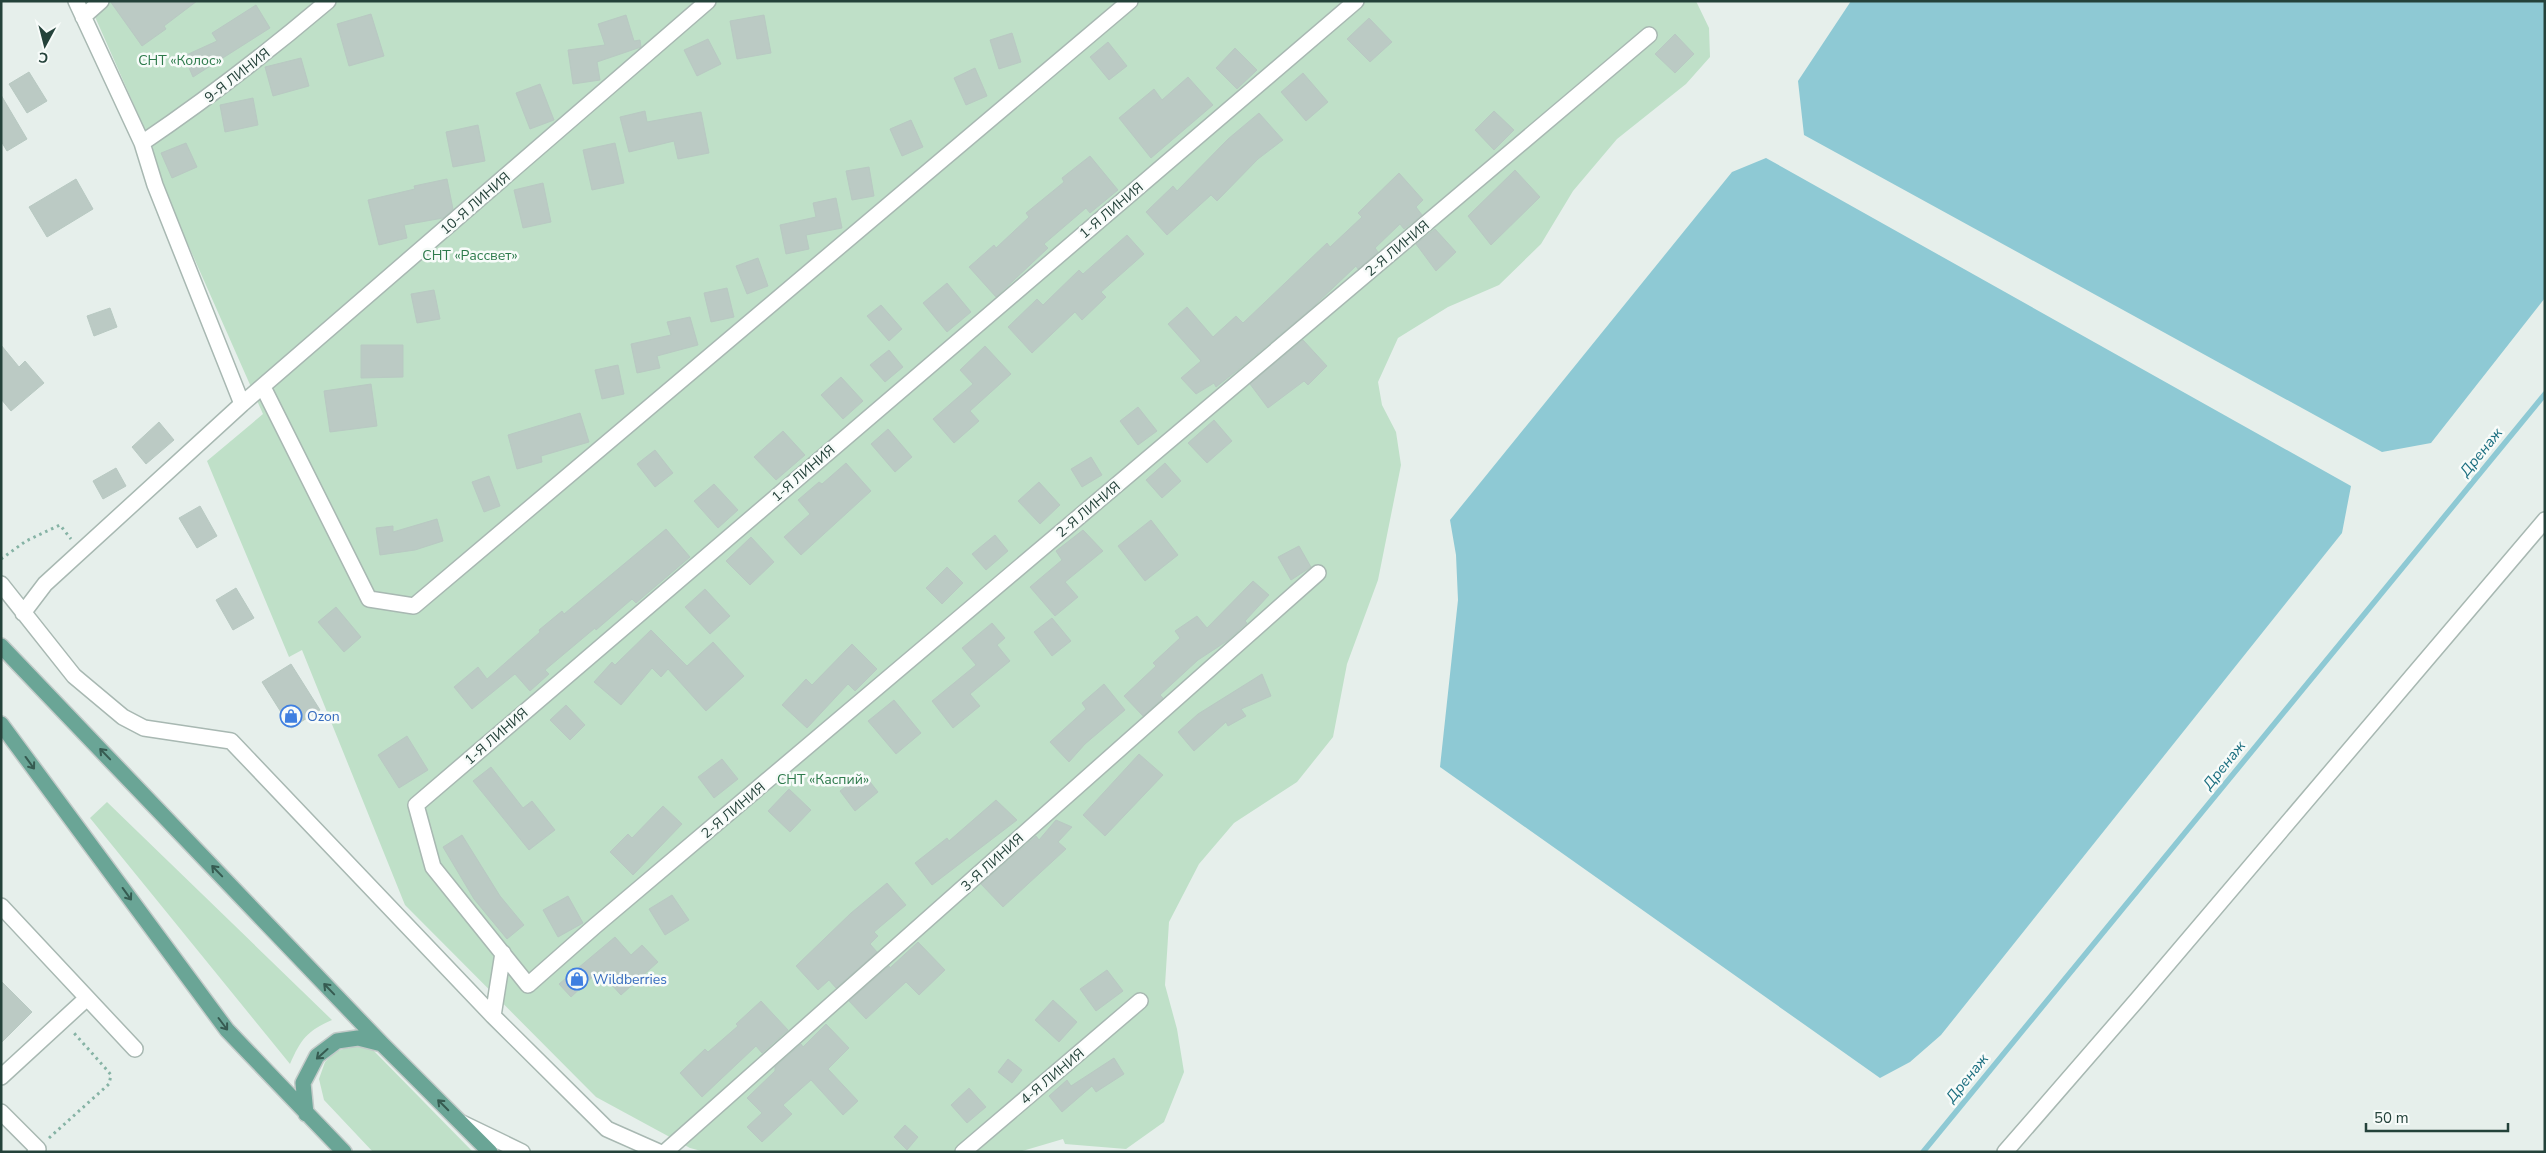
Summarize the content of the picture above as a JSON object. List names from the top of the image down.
{
  "streets": {
    "street": [
      "9-Я ЛИНИЯ",
      "10-Я ЛИНИЯ",
      "1-Я ЛИНИЯ",
      "2-Я ЛИНИЯ",
      "3-Я ЛИНИЯ",
      "4-Я ЛИНИЯ"
    ]
  },
  "crossings": [
    ["1-Я ЛИНИЯ", "2-Я ЛИНИЯ"]
  ],
  "water": ["Дренаж"],
  "parks": ["СНТ «Колос»", "СНТ «Рассвет»", "СНТ «Каспий»"],
  "places": {
    "shop": ["Ozon", "Wildberries"]
  },
  "scale_bar": "50 m",
  "north": "bottom"
}
